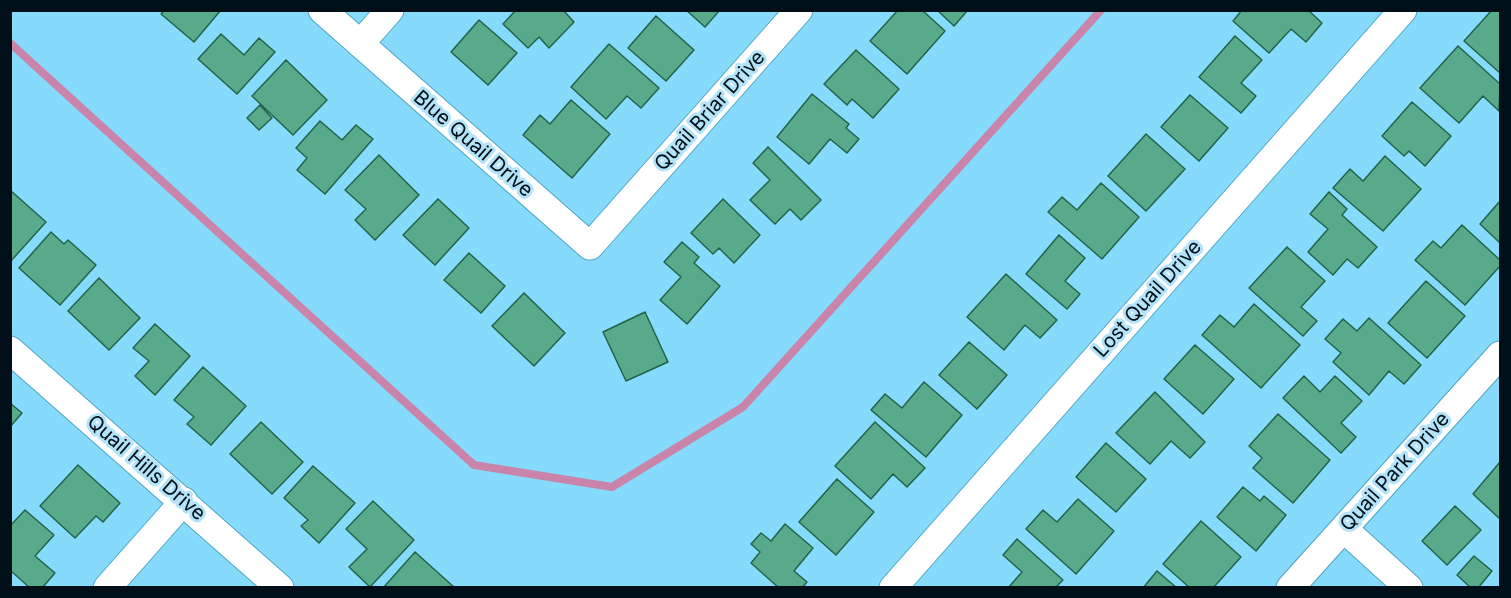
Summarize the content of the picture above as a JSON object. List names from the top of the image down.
{
  "streets": {
    "street": [
      "Quail Briar Drive",
      "Blue Quail Drive",
      "Lost Quail Drive",
      "Quail Hills Drive",
      "Quail Park Drive"
    ]
  },
  "crossings": [
    ["Quail Briar Drive", "Blue Quail Drive"]
  ]
}
